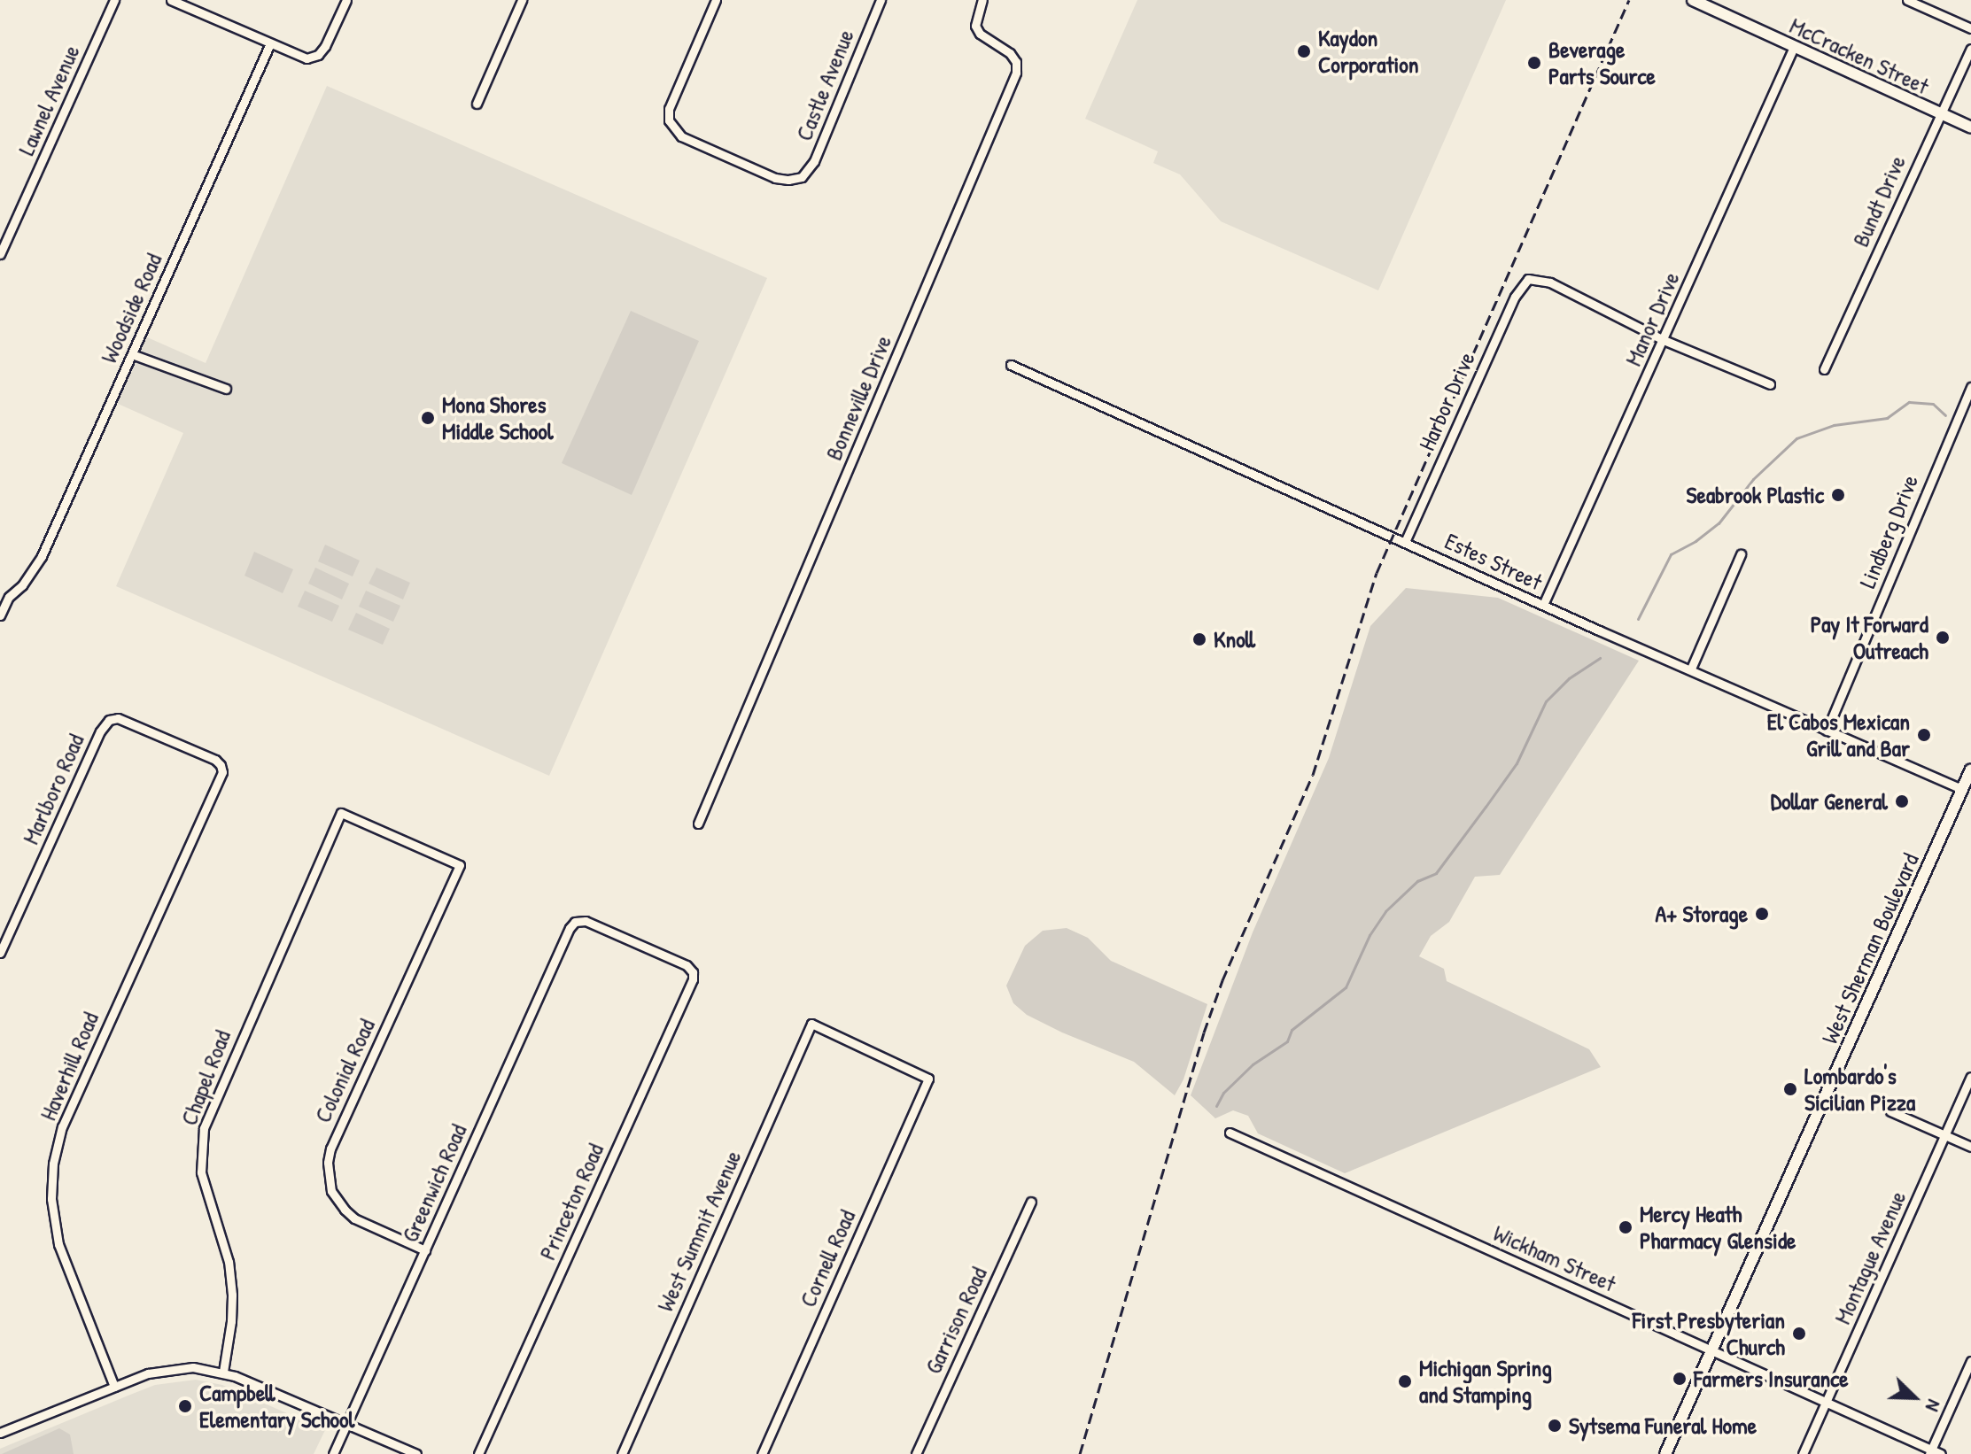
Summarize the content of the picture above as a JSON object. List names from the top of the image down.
{
  "streets": {
    "main road": ["McCracken Street", "West Sherman Boulevard"],
    "street": [
      "Castle Avenue",
      "Lawnel Avenue",
      "Bundt Drive",
      "Woodside Road",
      "Manor Drive",
      "Bonneville Drive",
      "Harbor Drive",
      "Lindberg Drive",
      "Estes Street",
      "Marlboro Road",
      "Haverhill Road",
      "Colonial Road",
      "Chapel Road",
      "Greenwich Road",
      "Princeton Road",
      "West Summit Avenue",
      "Montague Avenue",
      "Cornell Road",
      "Wickham Street",
      "Garrison Road"
    ]
  },
  "crossings": [
    ["McCracken Street", "Bundt Drive"],
    ["McCracken Street", "Manor Drive"],
    ["Manor Drive", "Harbor Drive"],
    ["Manor Drive", "Estes Street"],
    ["Harbor Drive", "Estes Street"],
    ["Lindberg Drive", "Estes Street"],
    ["Estes Street", "West Sherman Boulevard"],
    ["Marlboro Road", "Haverhill Road"],
    ["West Sherman Boulevard", "Wickham Street"],
    ["Colonial Road", "Chapel Road"],
    ["Colonial Road", "Greenwich Road"],
    ["Greenwich Road", "Princeton Road"],
    ["West Summit Avenue", "Cornell Road"],
    ["Montague Avenue", "Wickham Street"]
  ],
  "places": [
    "Kaydon Corporation",
    "Beverage Parts Source",
    "Mona Shores Middle School",
    "Seabrook Plastic",
    "Pay It Forward Outreach",
    "Knoll",
    "El Cabos Mexican Grill and Bar",
    "Dollar General",
    "A+ Storage",
    "Lombardo's Sicilian Pizza",
    "Mercy Heath Pharmacy Glenside",
    "First Presbyterian Church",
    "Farmers Insurance",
    "Michigan Spring and Stamping",
    "Campbell Elementary School",
    "Sytsema Funeral Home"
  ],
  "north": "bottom right"
}
